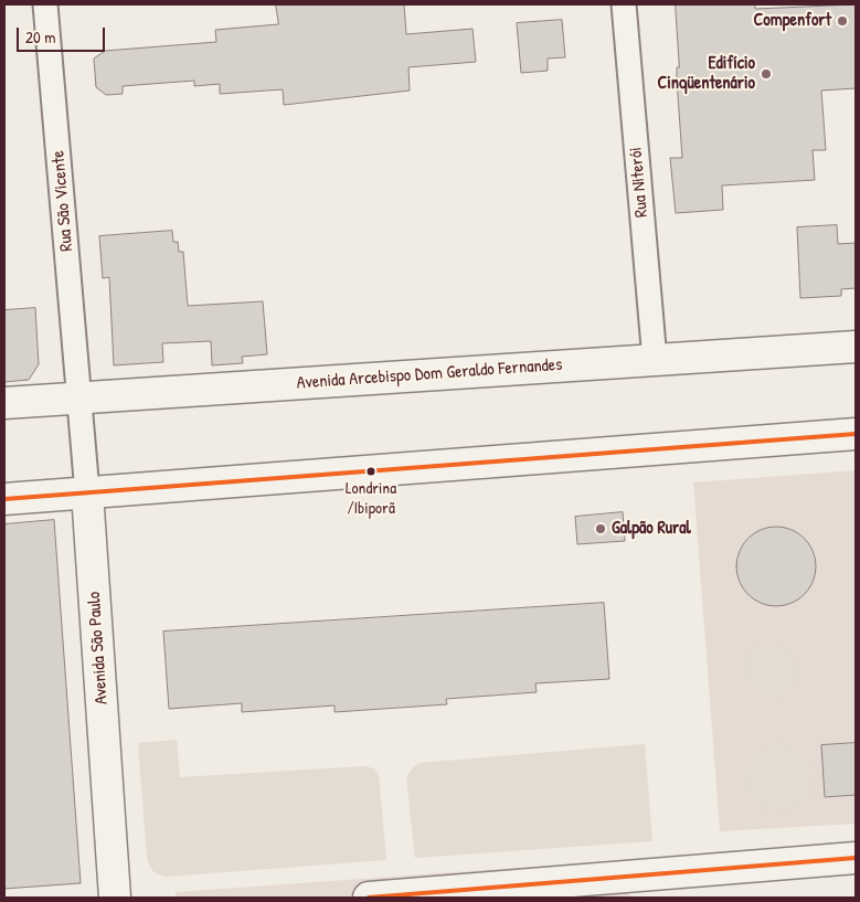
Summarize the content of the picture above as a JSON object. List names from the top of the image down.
{
  "streets": {
    "main road": ["Avenida Arcebispo Dom Geraldo Fernandes", "Avenida São Paulo"],
    "street": ["Rua Niterói", "Rua São Vicente"]
  },
  "crossings": [
    ["Rua Niterói", "Avenida Arcebispo Dom Geraldo Fernandes"],
    ["Rua São Vicente", "Avenida Arcebispo Dom Geraldo Fernandes"],
    ["Rua São Vicente", "Avenida São Paulo"],
    ["Avenida Arcebispo Dom Geraldo Fernandes", "Avenida São Paulo"]
  ],
  "places": [
    "Compenfort",
    "Edifício Cinqüentenário",
    "Londrina /Ibiporã",
    "Galpão Rural"
  ],
  "scale_bar": "20 m"
}
